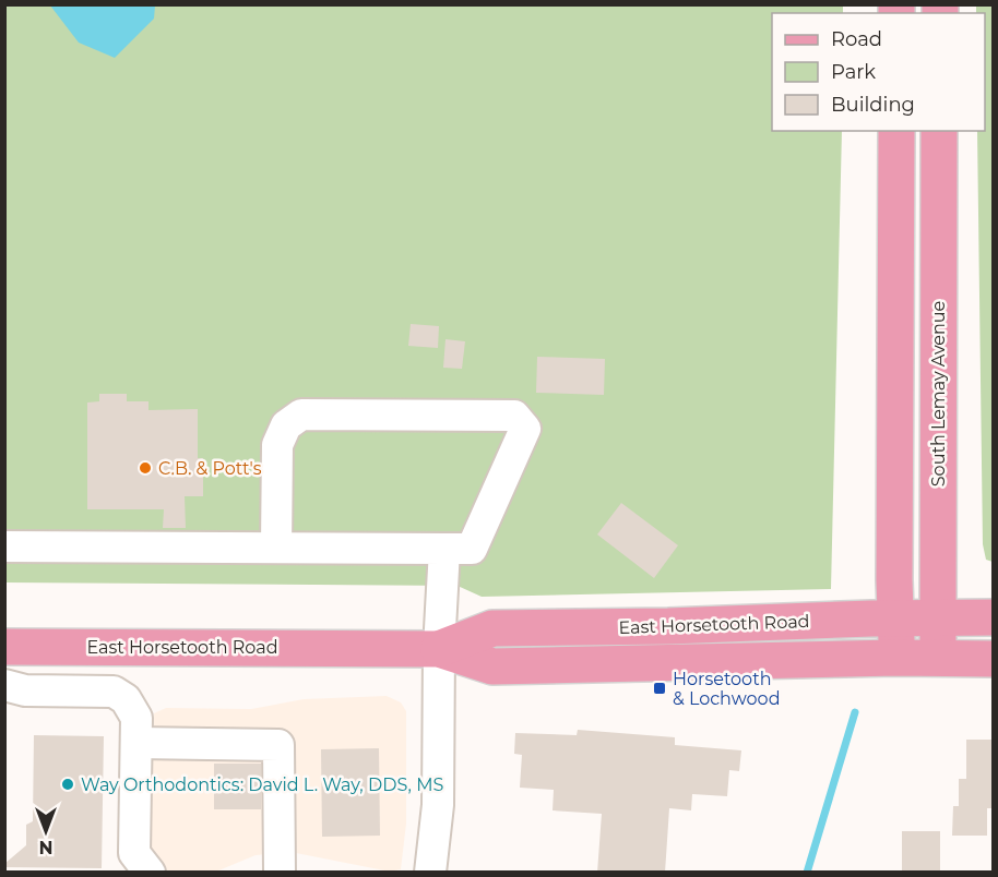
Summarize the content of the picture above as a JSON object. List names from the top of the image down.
{
  "streets": {
    "main road": ["South Lemay Avenue", "East Horsetooth Road"]
  },
  "crossings": [
    ["South Lemay Avenue", "East Horsetooth Road"]
  ],
  "places": {
    "other": ["C.B. & Pott's", "Way Orthodontics: David L. Way, DDS, MS"],
    "transit": ["Horsetooth & Lochwood"]
  },
  "legend": ["Road", "Park", "Building"],
  "north": "bottom"
}
